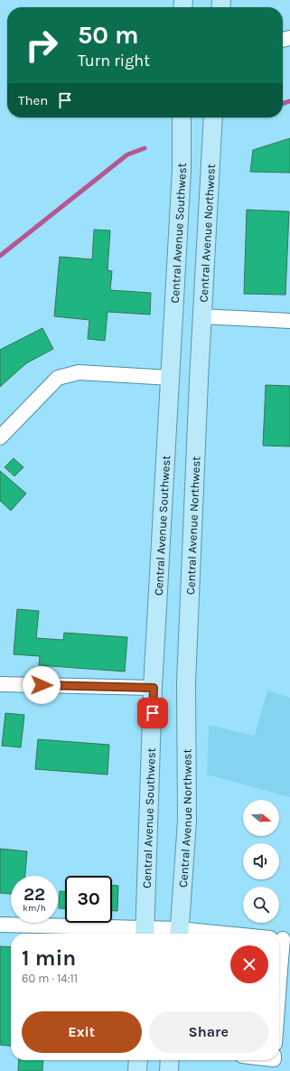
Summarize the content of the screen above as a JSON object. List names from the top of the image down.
{
  "streets": {
    "main road": ["Central Avenue Southwest", "Central Avenue Northwest"]
  },
  "north": "right",
  "page": {
    "turn": ["50 m", "Turn right"],
    "then": "Then",
    "speed": "22 km/h",
    "limit": "30",
    "heading": ["1 min", "60 m · 14:11"],
    "buttons": ["Exit", "Share"]
  }
}
